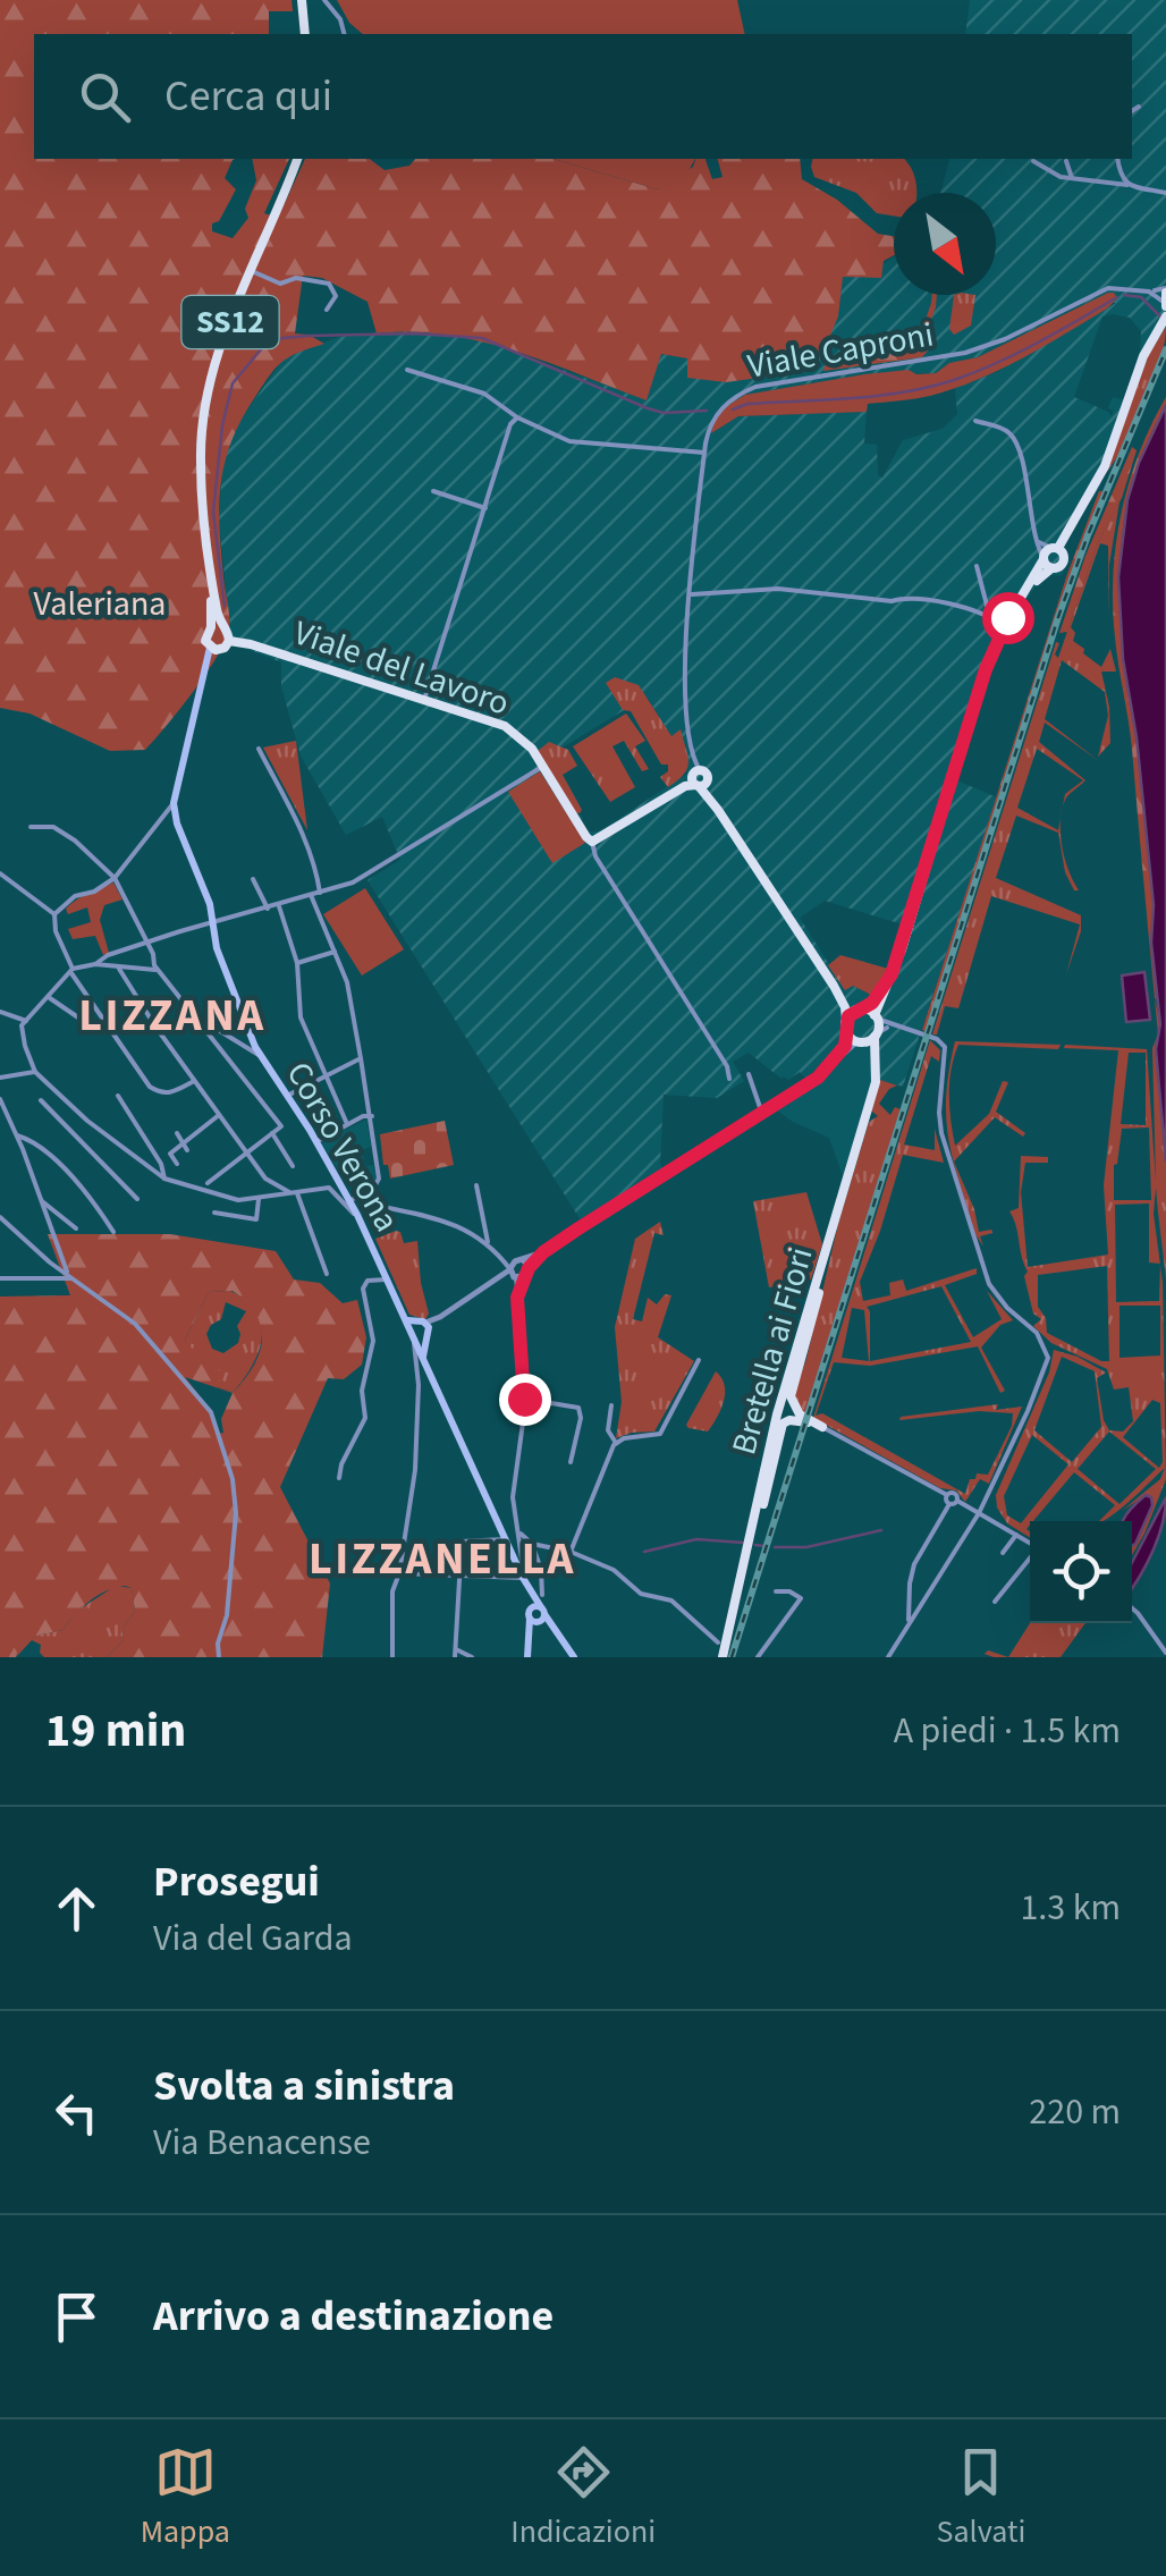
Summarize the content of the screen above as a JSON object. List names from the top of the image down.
{
  "streets": {
    "main road": [
      "SS12",
      "Viale del Lavoro",
      "Corso Verona",
      "Bretella ai Fiori"
    ],
    "street": ["Viale Caproni"]
  },
  "crossings": [
    ["SS12", "Viale del Lavoro"],
    ["SS12", "Corso Verona"]
  ],
  "districts": ["LIZZANA", "LIZZANELLA"],
  "parks": ["Valeriana"],
  "north": "bottom right",
  "page": {
    "search": "Cerca qui",
    "heading": ["19 min", "A piedi · 1.5 km"],
    "list": [
      ["Prosegui", "Via del Garda", "1.3 km"],
      ["Svolta a sinistra", "Via Benacense", "220 m"],
      "Arrivo a destinazione"
    ],
    "nav": ["Mappa", "Indicazioni", "Salvati"]
  }
}
